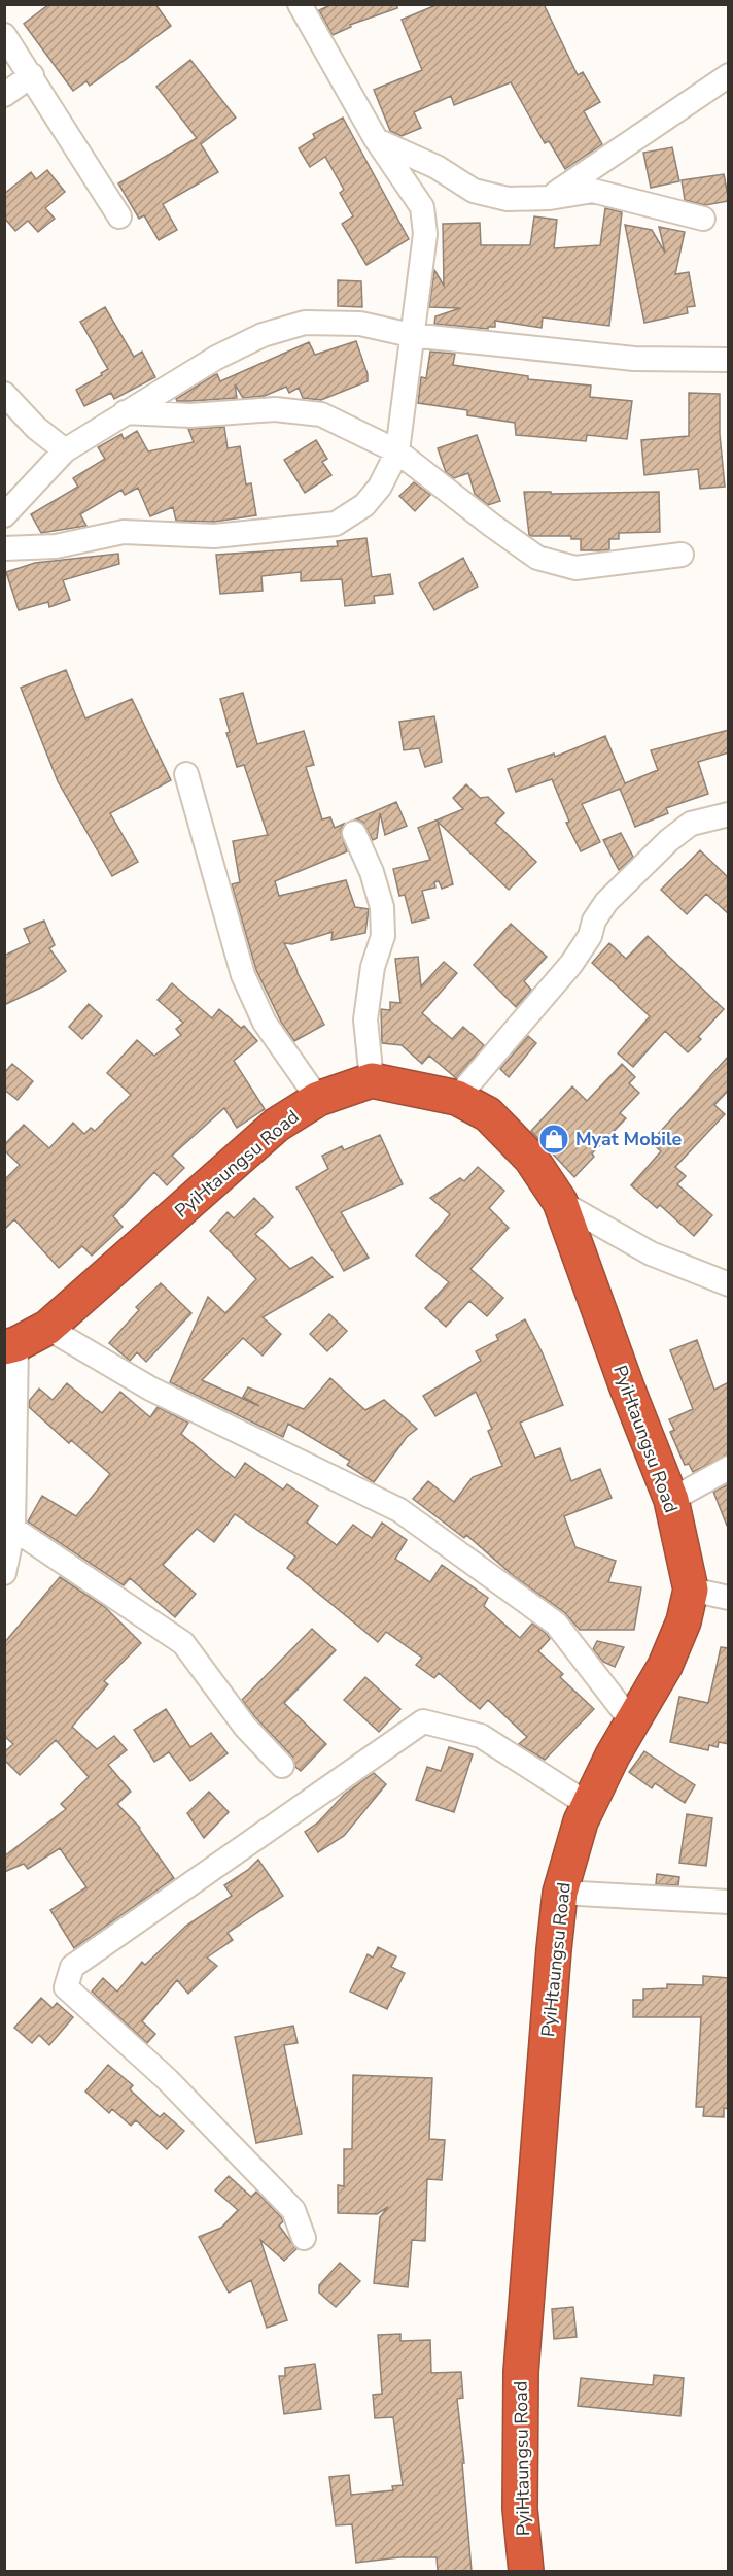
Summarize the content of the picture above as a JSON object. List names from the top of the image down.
{
  "streets": {
    "highway": ["PyiHtaungsu Road"]
  },
  "places": {
    "shop": ["Myat Mobile"]
  }
}
